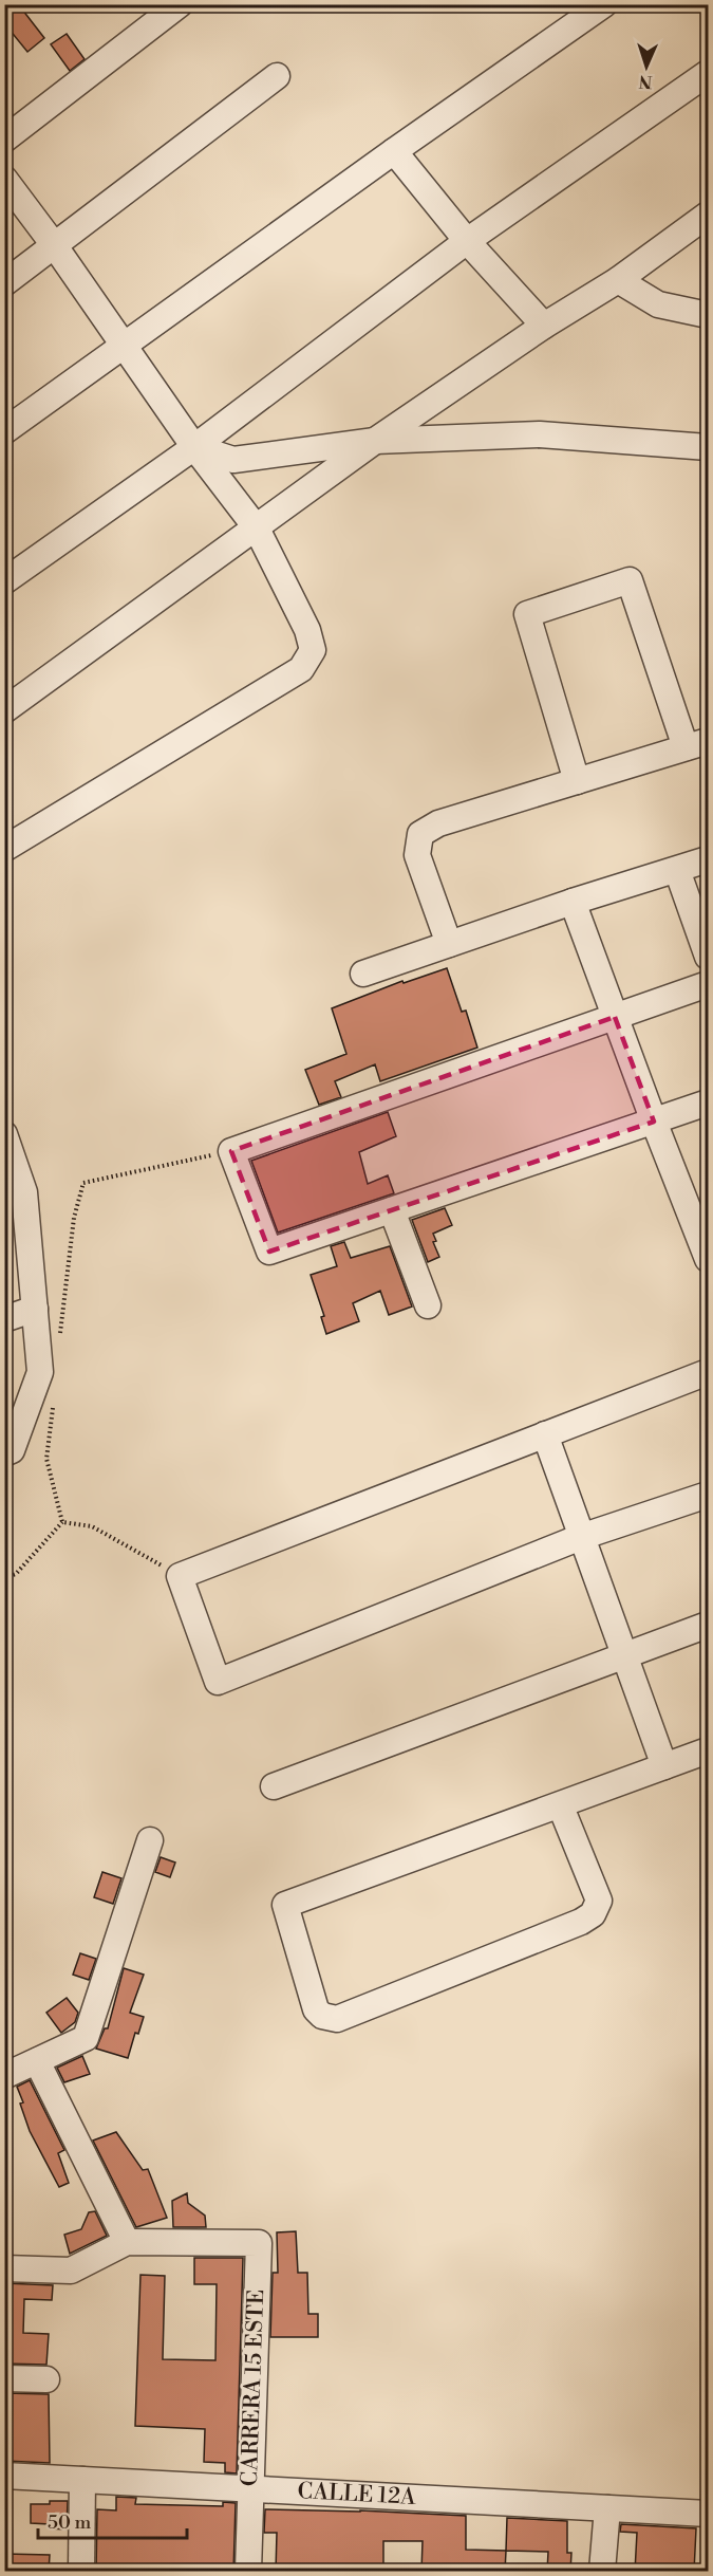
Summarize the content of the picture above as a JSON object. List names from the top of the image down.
{
  "streets": {
    "street": ["CARRERA 15 ESTE", "CALLE 12A"]
  },
  "crossings": [
    ["CARRERA 15 ESTE", "CALLE 12A"]
  ],
  "scale_bar": "50 m",
  "north": "bottom"
}
